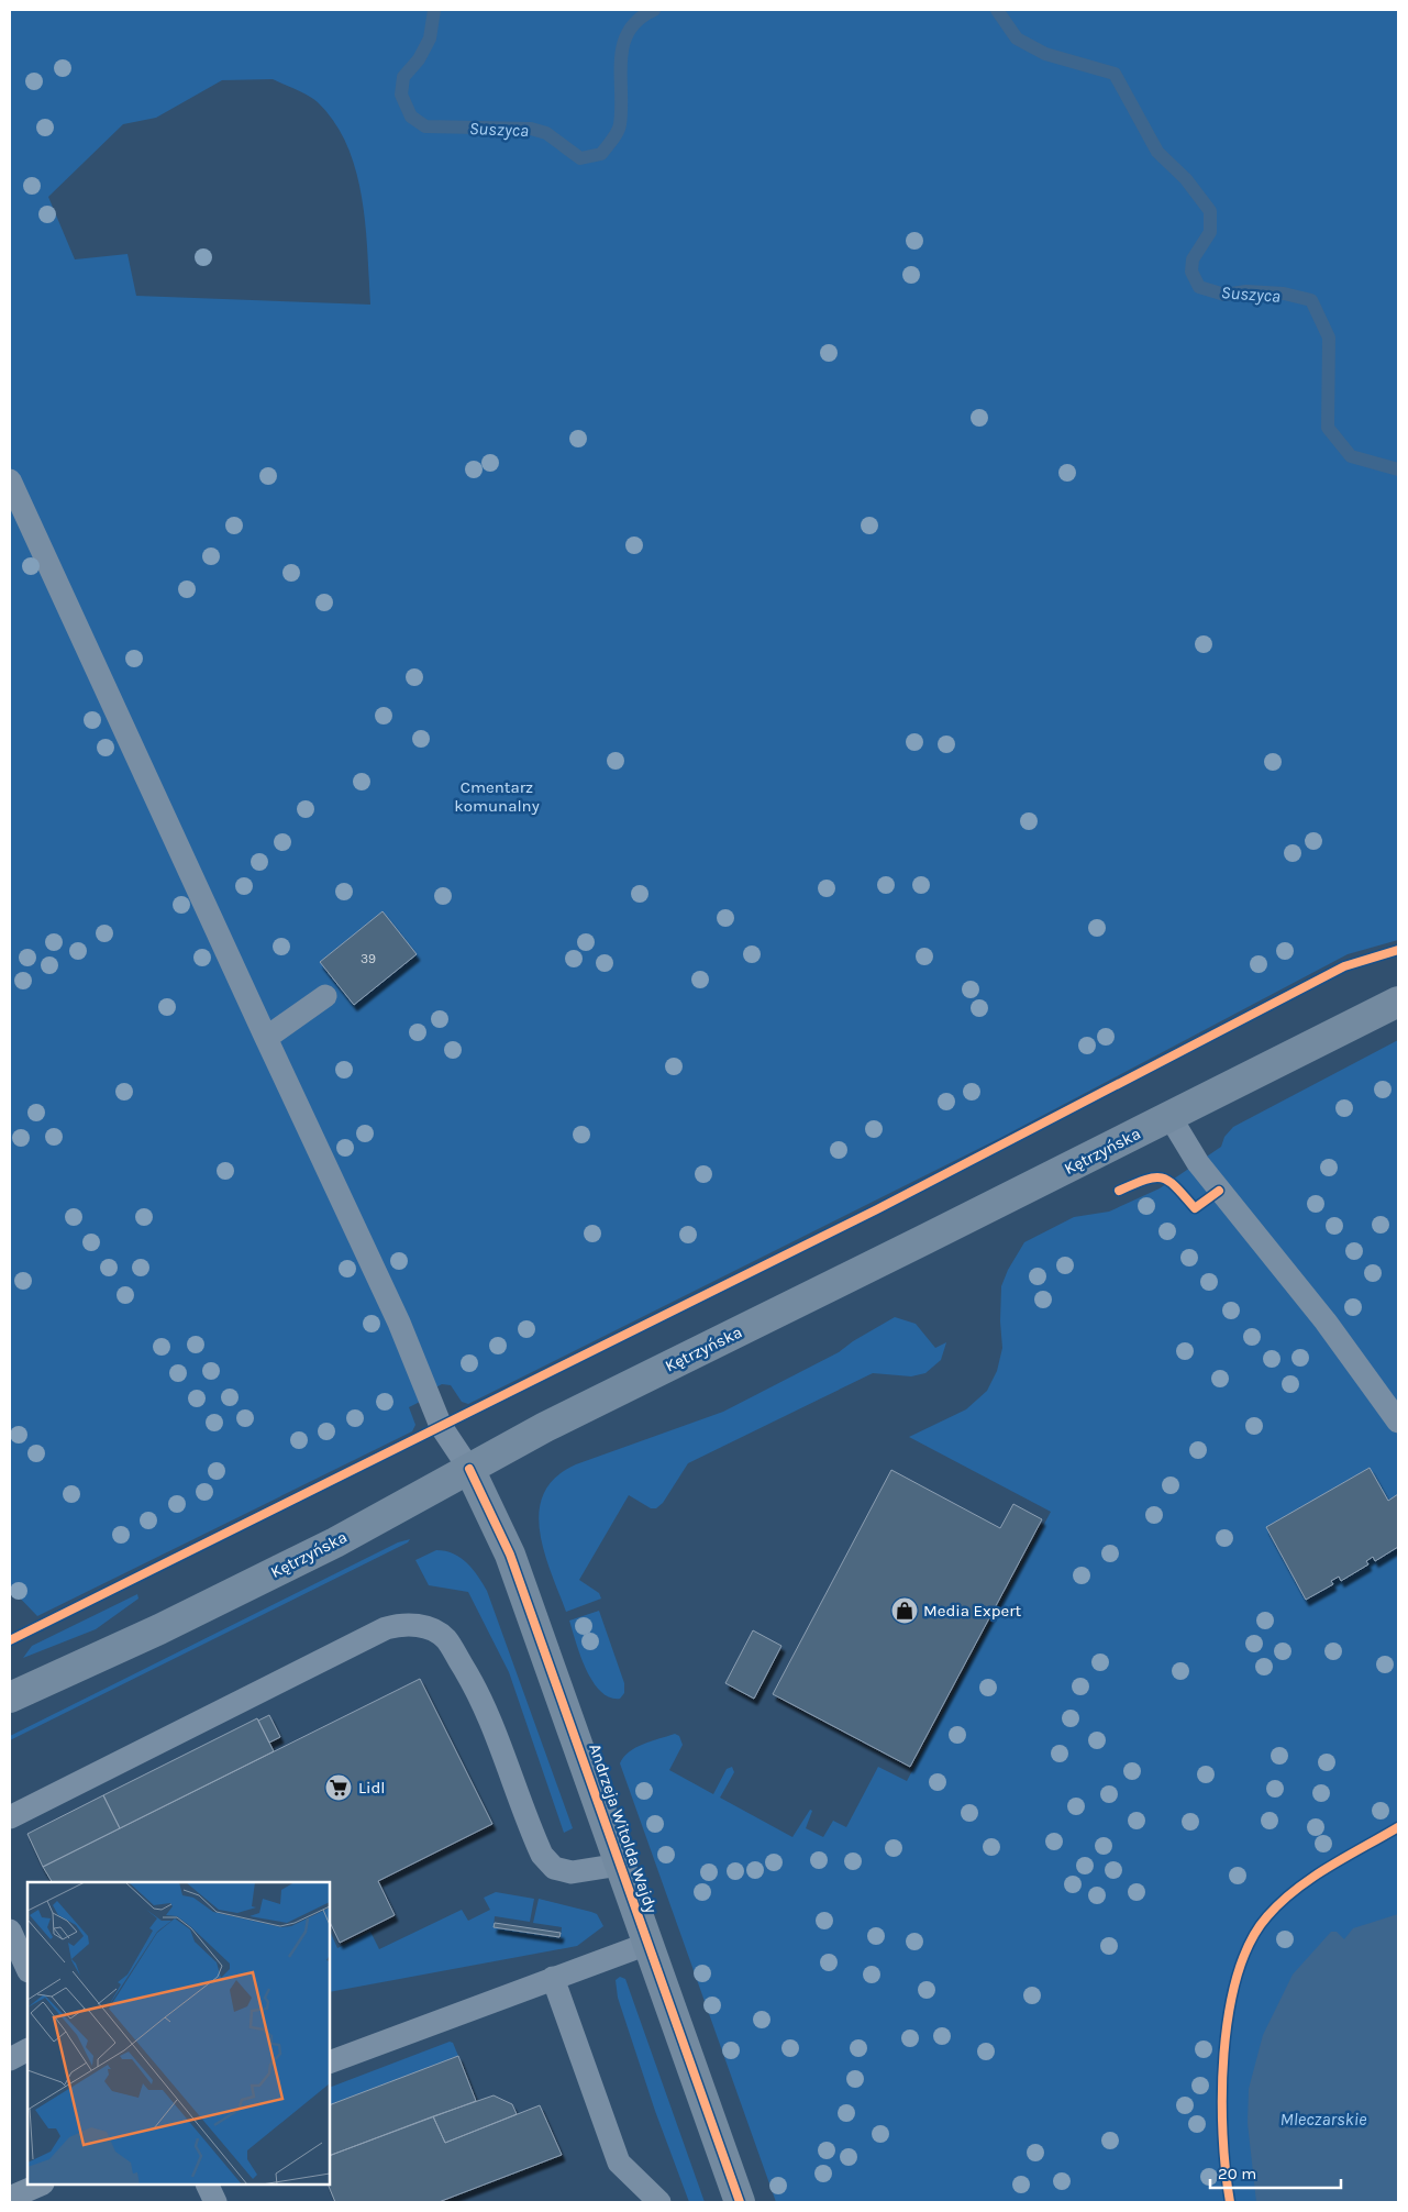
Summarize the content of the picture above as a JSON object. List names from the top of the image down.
{
  "streets": {
    "main road": ["Kętrzyńska", "Andrzeja Witolda Wajdy"]
  },
  "crossings": [
    ["Kętrzyńska", "Andrzeja Witolda Wajdy"]
  ],
  "water": ["Suszyca", "Mleczarskie"],
  "parks": ["Cmentarz komunalny"],
  "places": {
    "shop": ["Media Expert"],
    "supermarket": ["Lidl"]
  },
  "house_numbers": ["39"],
  "scale_bar": "20 m"
}
